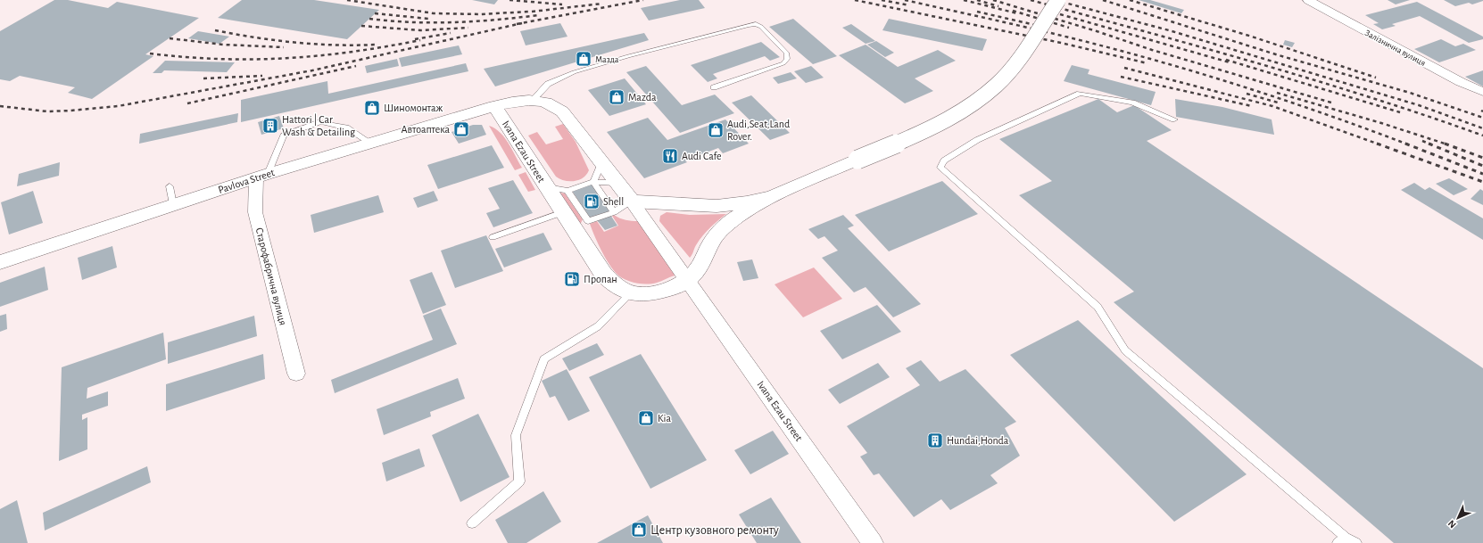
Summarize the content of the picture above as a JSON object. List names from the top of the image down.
{
  "streets": {
    "main road": ["Ivana Ezau Street", "Pavlova Street"],
    "street": ["Залізнична вулиця", "Старофабрична вулиця"]
  },
  "crossings": [
    ["Ivana Ezau Street", "Pavlova Street"],
    ["Pavlova Street", "Старофабрична вулиця"]
  ],
  "places": {
    "shop": [
      "Мазда",
      "Mazda",
      "Шиномонтаж",
      "Автоаптека",
      "Audi,Seat,Land Rover.",
      "Kia",
      "Центр кузовного ремонту"
    ],
    "building": ["Hattori | Car Wash & Detailing", "Hundai,Honda"],
    "restaurant": ["Audi Cafe"],
    "fuel station": ["Shell", "Пропан"]
  },
  "north": "bottom left"
}
